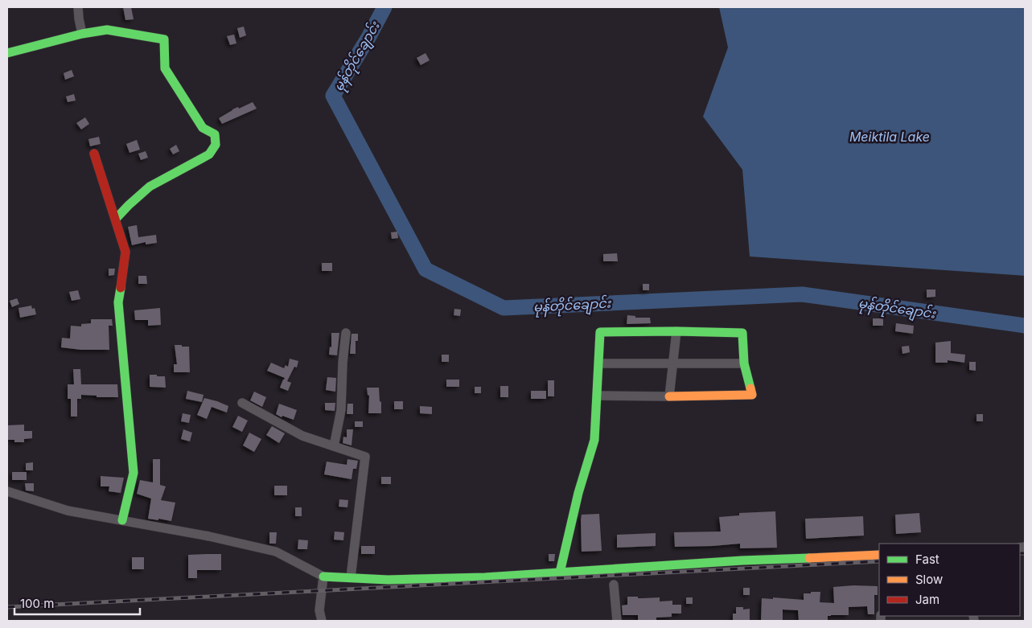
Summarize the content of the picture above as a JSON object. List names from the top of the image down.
{
  "water": ["မုန်တိုင်ချောင်း", "Meiktila Lake"],
  "legend": ["Fast", "Slow", "Jam"],
  "scale_bar": "100 m"
}
